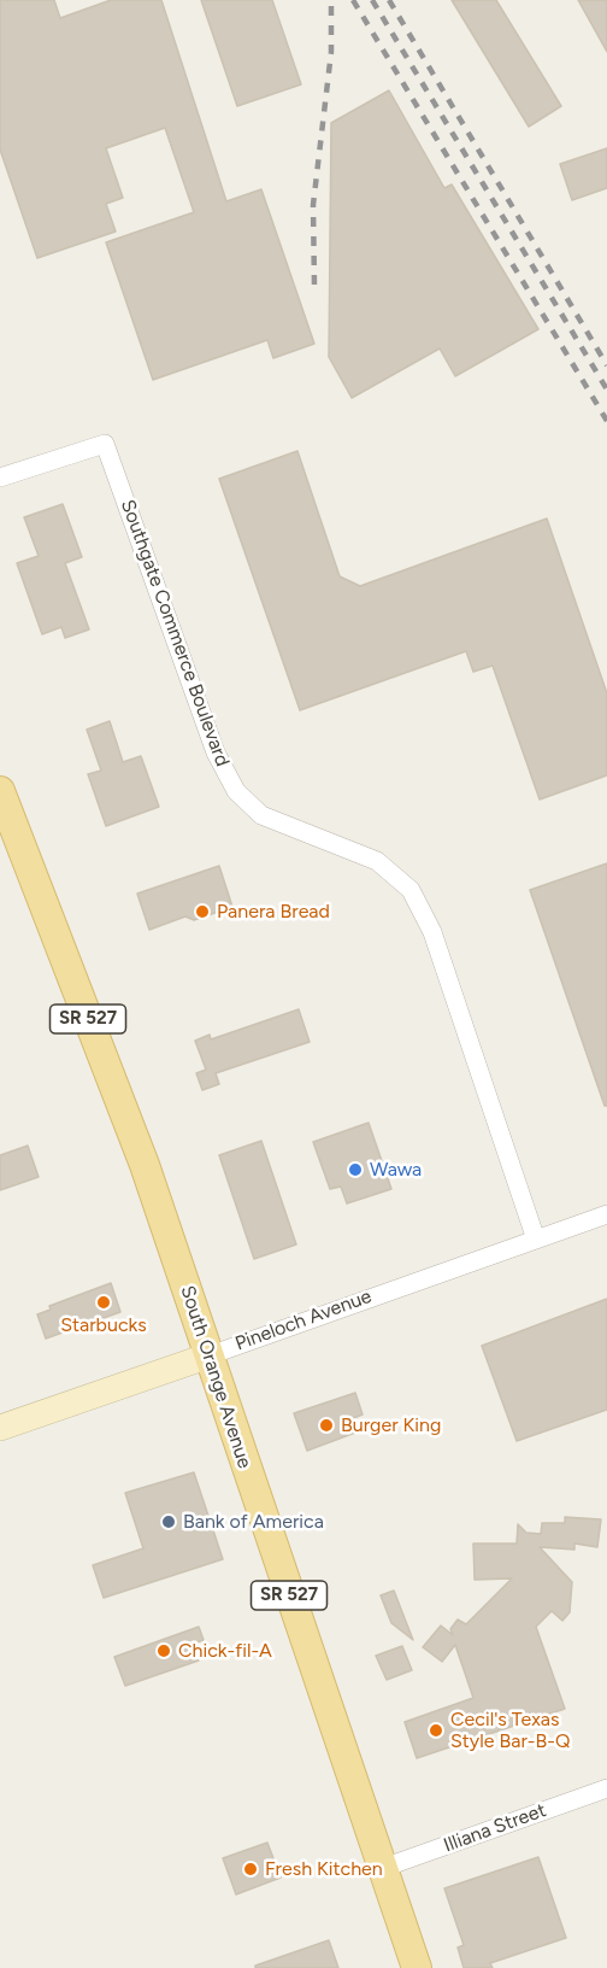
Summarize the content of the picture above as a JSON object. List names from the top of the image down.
{
  "streets": {
    "main road": ["SR 527", "South Orange Avenue"],
    "street": ["Southgate Commerce Boulevard", "Pineloch Avenue", "Illiana Street"]
  },
  "crossings": [
    ["Southgate Commerce Boulevard", "Pineloch Avenue"],
    ["Pineloch Avenue", "South Orange Avenue"],
    ["South Orange Avenue", "Illiana Street"]
  ],
  "places": [
    "Panera Bread",
    "Wawa",
    "Starbucks",
    "Burger King",
    "Bank of America",
    "Chick-fil-A",
    "Cecil's Texas Style Bar-B-Q",
    "Fresh Kitchen"
  ]
}
